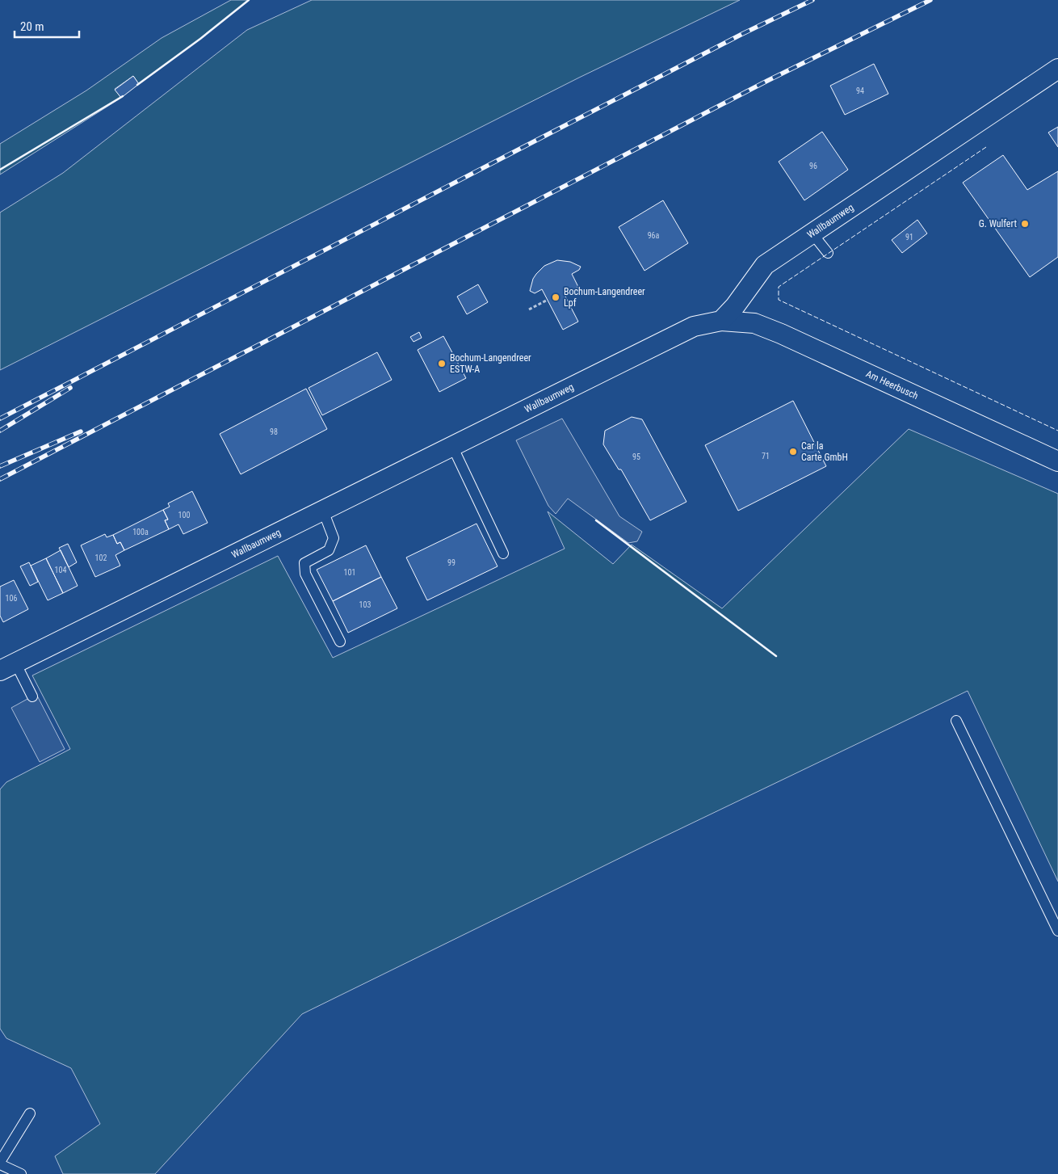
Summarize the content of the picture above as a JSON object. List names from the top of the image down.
{
  "streets": {
    "street": ["Wallbaumweg", "Am Heerbusch"]
  },
  "crossings": [
    ["Wallbaumweg", "Am Heerbusch"]
  ],
  "places": [
    "G. Wulfert",
    "Bochum-Langendreer Lpf",
    "Bochum-Langendreer ESTW-A",
    "Car la Carte GmbH"
  ],
  "house_numbers": [
    "94",
    "96",
    "96a",
    "91",
    "98",
    "71",
    "95",
    "100",
    "100a",
    "102",
    "99",
    "104",
    "101",
    "106",
    "103"
  ],
  "scale_bar": "20 m"
}
